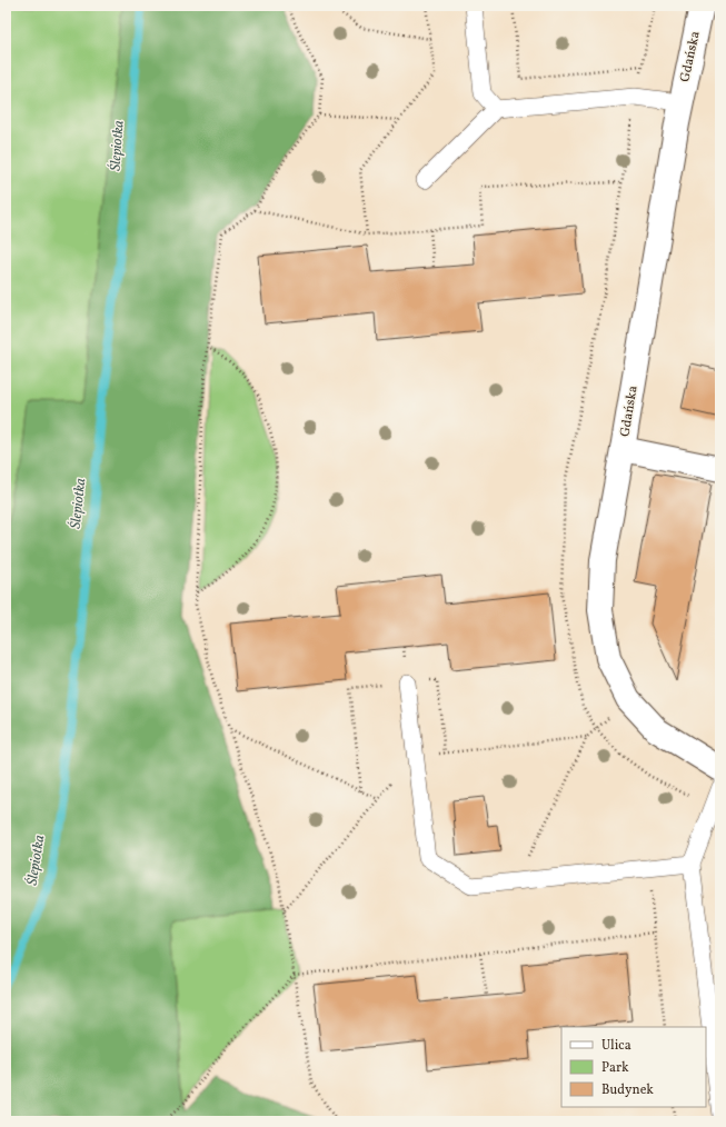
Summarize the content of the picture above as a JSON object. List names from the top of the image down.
{
  "streets": {
    "street": ["Gdańska"]
  },
  "water": ["Ślepiotka"],
  "legend": ["Ulica", "Park", "Budynek"]
}
